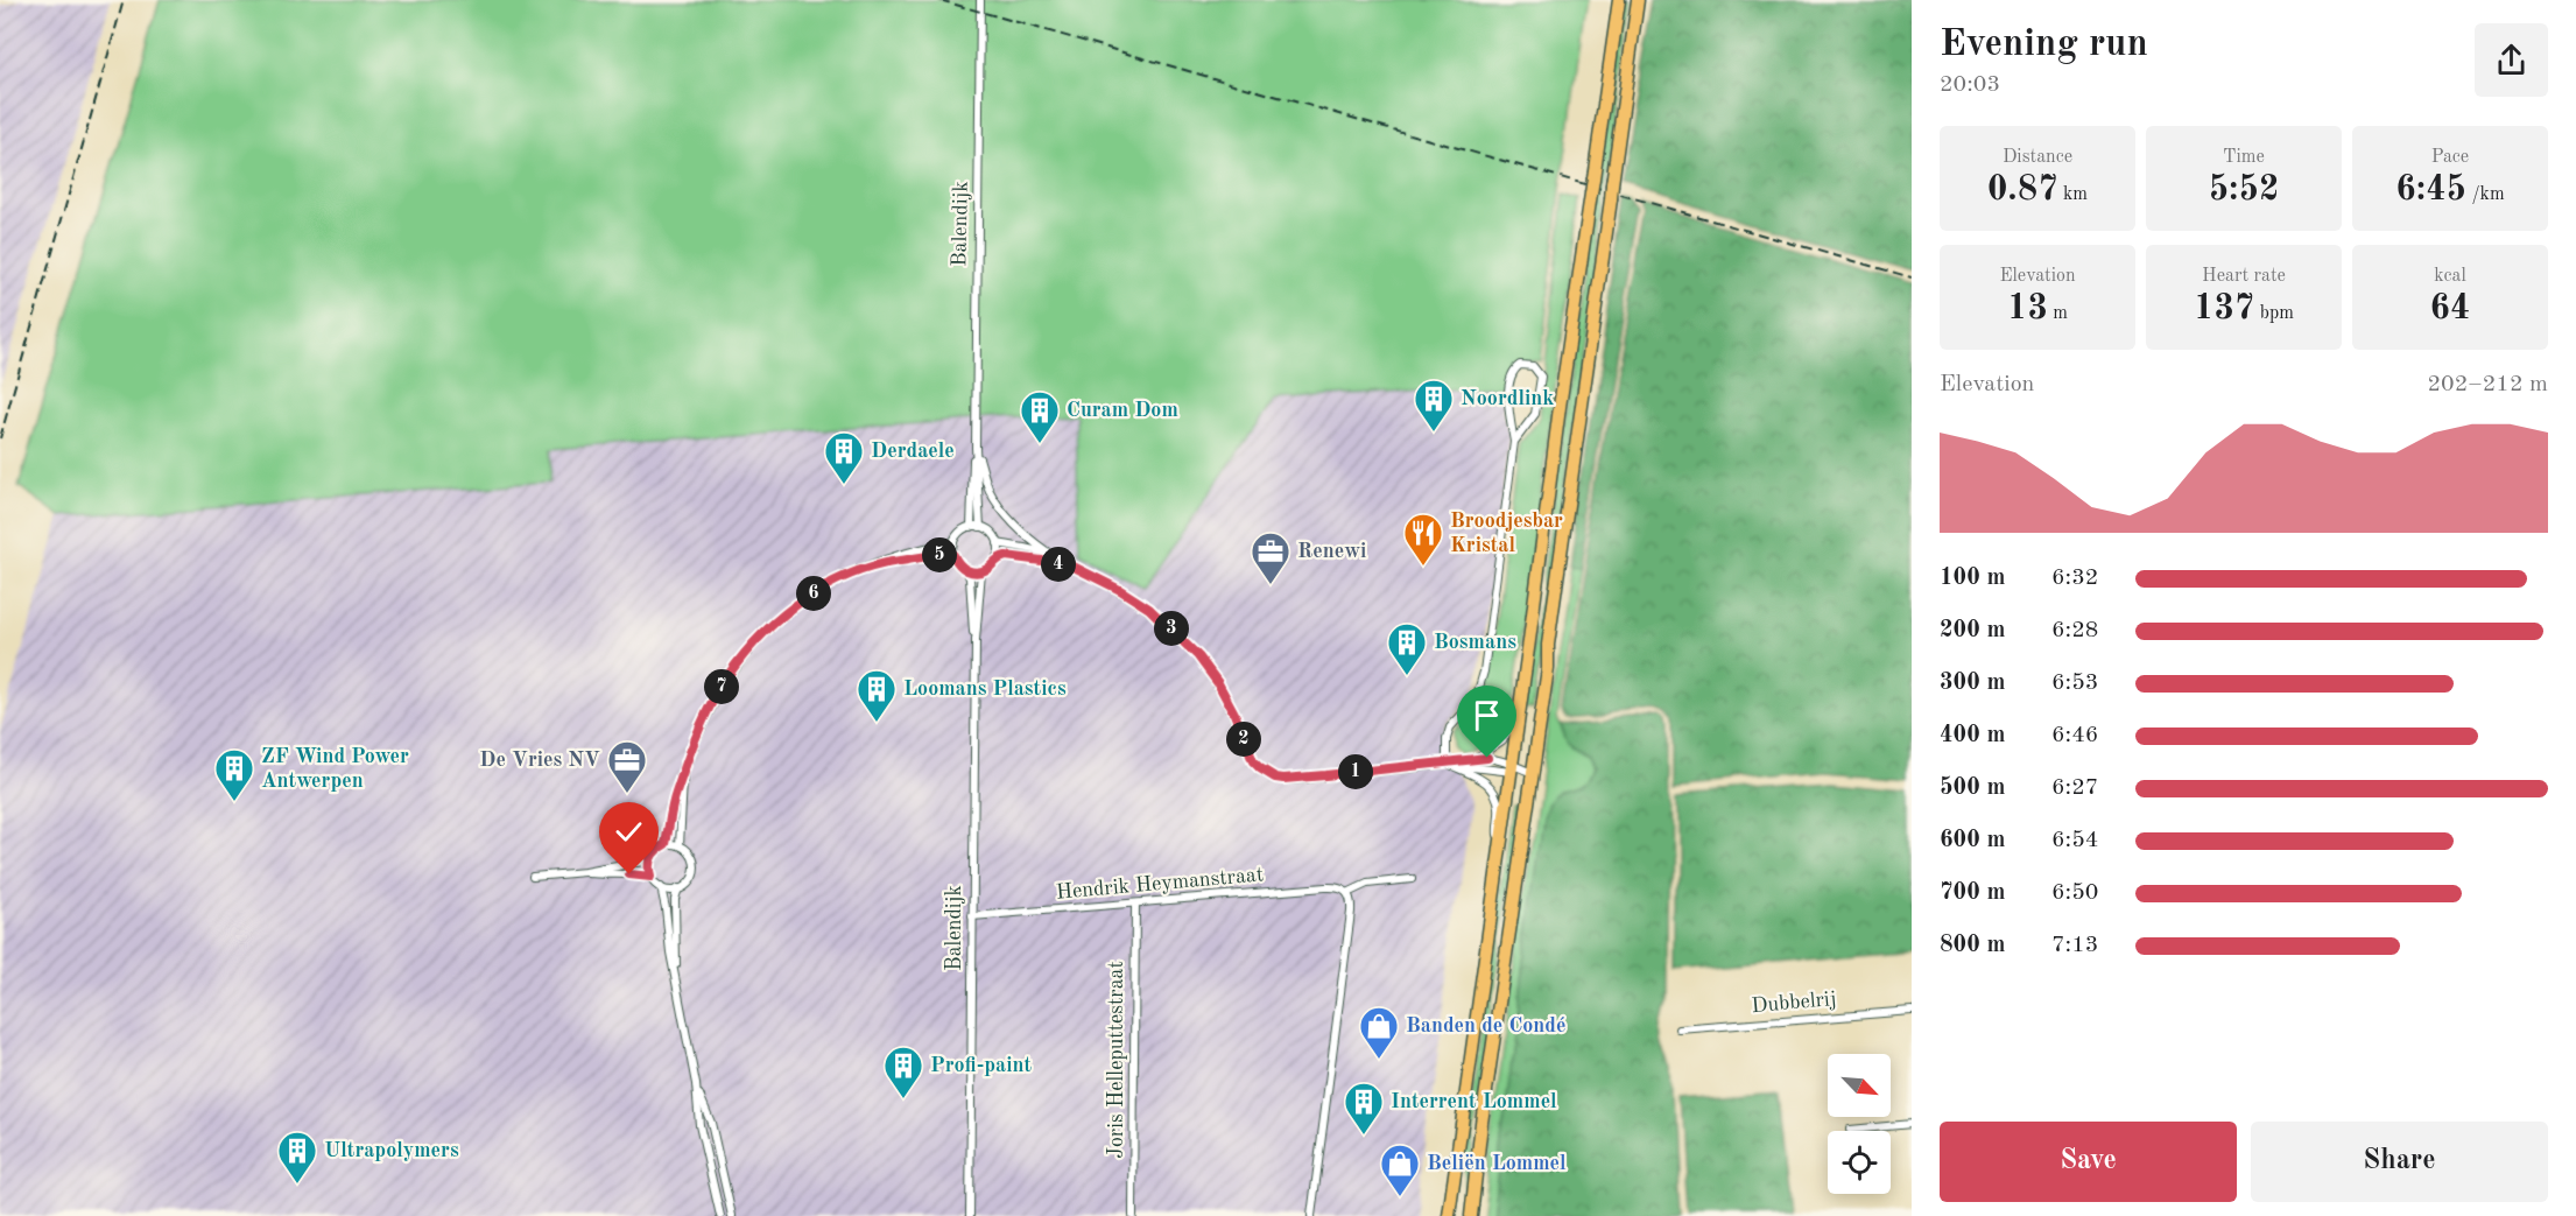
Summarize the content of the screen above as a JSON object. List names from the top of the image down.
{
  "streets": {
    "street": [
      "Balendijk",
      "Hendrik Heymanstraat",
      "Dubbelrij",
      "Joris Helleputtestraat"
    ]
  },
  "crossings": [
    ["Balendijk", "Hendrik Heymanstraat"],
    ["Hendrik Heymanstraat", "Joris Helleputtestraat"]
  ],
  "places": {
    "building": [
      "Noordlink",
      "Curam Dom",
      "Derdaele",
      "Bosmans",
      "Loomans Plastics",
      "ZF Wind Power Antwerpen",
      "Profi-paint",
      "Interrent Lommel",
      "Ultrapolymers"
    ],
    "restaurant": ["Broodjesbar Kristal"],
    "office": ["Renewi", "De Vries NV"],
    "shop": ["Banden de Condé", "Beliën Lommel"]
  },
  "north": "bottom right",
  "page": {
    "heading": ["Evening run", "20:03"],
    "stats": [
      ["Distance", "0.87 km"],
      ["Time", "5:52"],
      ["Pace", "6:45 /km"],
      ["Elevation", "13 m"],
      ["Heart rate", "137 bpm"],
      ["kcal", "64"]
    ],
    "chart": ["Elevation", "202–212 m"],
    "pins": [
      "5",
      "4",
      "6",
      "3",
      "7",
      "2",
      "1"
    ],
    "list": [
      {
        "name": "100 m",
        "note": "6:32"
      },
      {
        "name": "200 m",
        "note": "6:28"
      },
      {
        "name": "300 m",
        "note": "6:53"
      },
      {
        "name": "400 m",
        "note": "6:46"
      },
      {
        "name": "500 m",
        "note": "6:27"
      },
      {
        "name": "600 m",
        "note": "6:54"
      },
      {
        "name": "700 m",
        "note": "6:50"
      },
      {
        "name": "800 m",
        "note": "7:13"
      }
    ],
    "buttons": ["Save", "Share"]
  }
}
